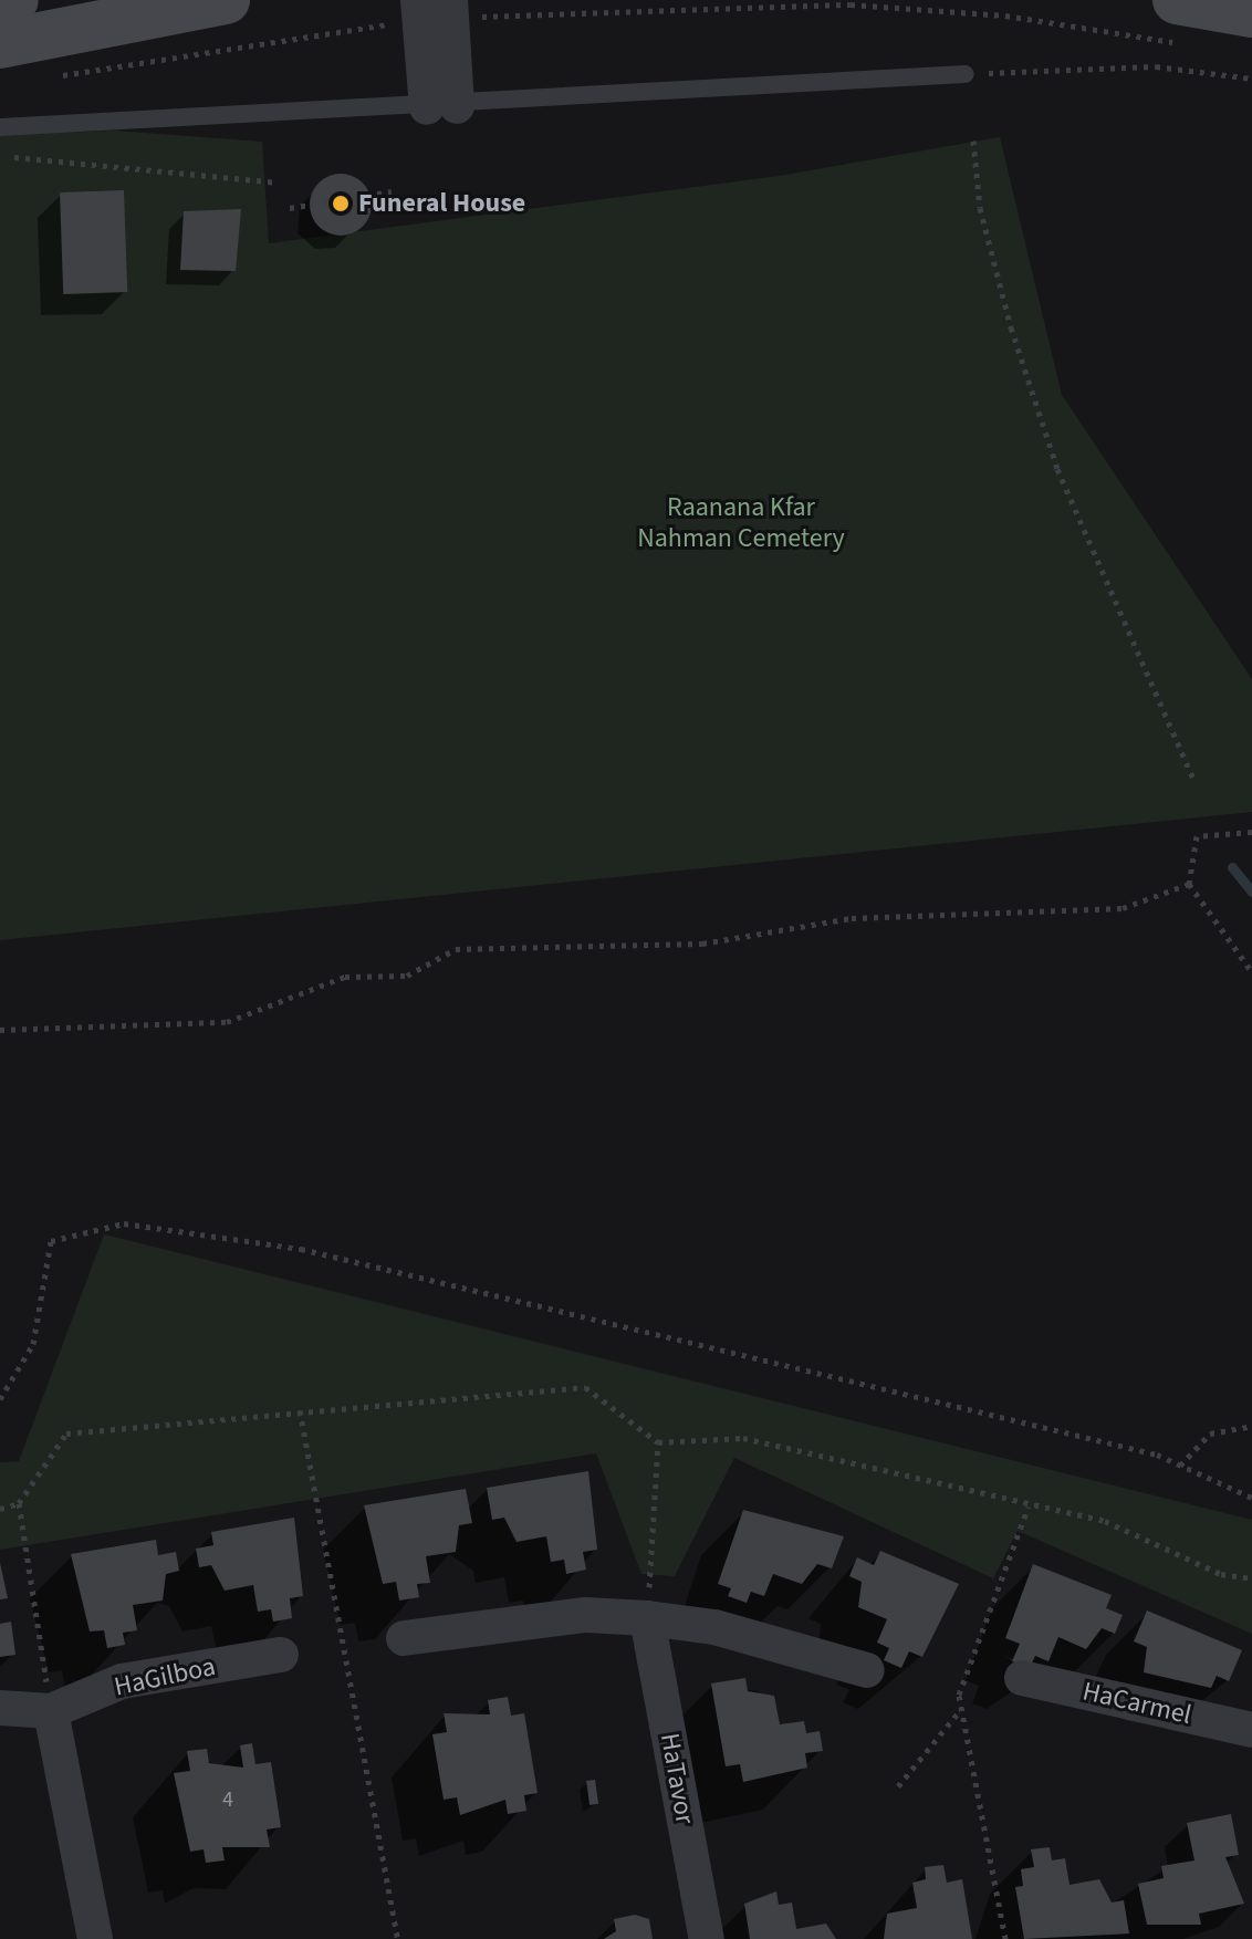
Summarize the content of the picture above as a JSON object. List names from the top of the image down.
{
  "streets": {
    "street": ["HaGilboa", "HaCarmel", "HaTavor"]
  },
  "parks": ["Raanana Kfar Nahman Cemetery"],
  "places": ["Funeral House"],
  "house_numbers": ["4"]
}
